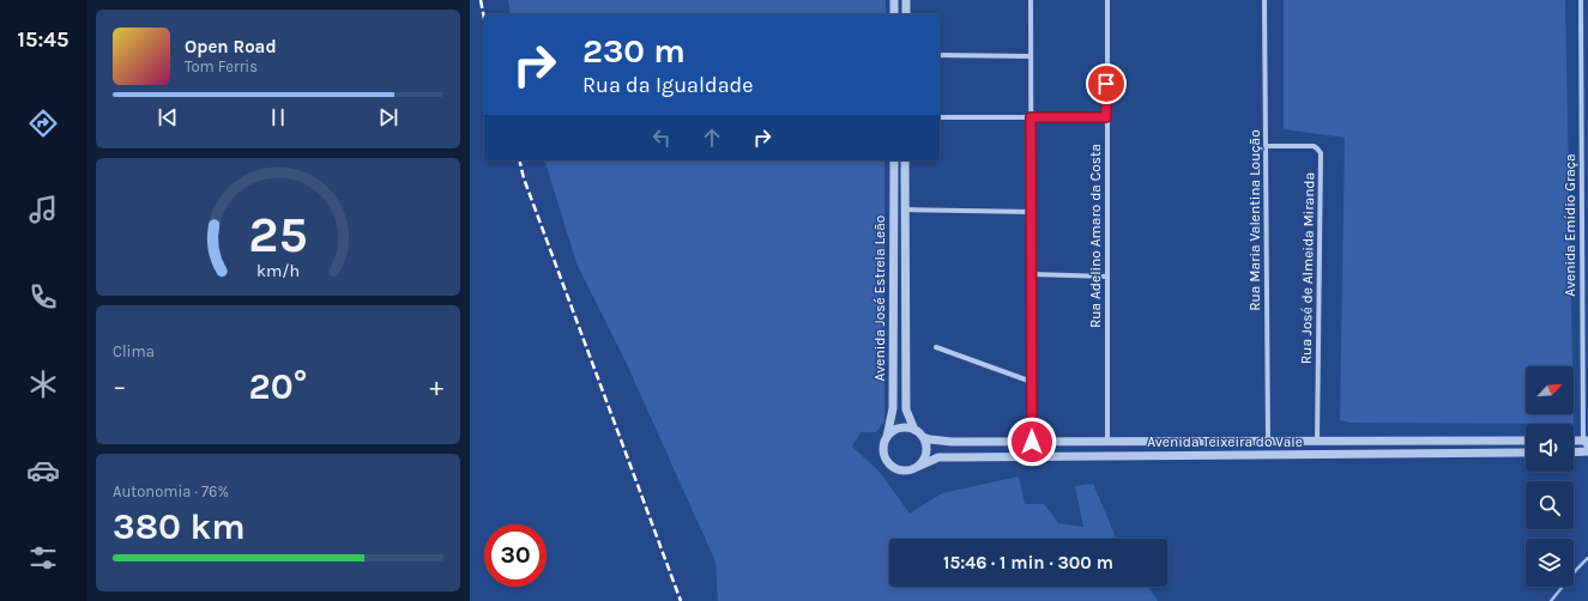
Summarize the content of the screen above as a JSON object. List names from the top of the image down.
{
  "streets": {
    "street": [
      "Rua Maria Valentina Loução",
      "Avenida Emídio Graça",
      "Rua Adelino Amaro da Costa",
      "Rua José de Almeida Miranda",
      "Avenida José Estrela Leão",
      "Avenida Teixeira do Vale"
    ]
  },
  "crossings": [
    ["Rua Maria Valentina Loução", "Rua José de Almeida Miranda"],
    ["Rua Maria Valentina Loução", "Avenida Teixeira do Vale"],
    ["Rua Adelino Amaro da Costa", "Avenida Teixeira do Vale"],
    ["Rua José de Almeida Miranda", "Avenida Teixeira do Vale"],
    ["Avenida José Estrela Leão", "Avenida Teixeira do Vale"]
  ],
  "north": "top right",
  "page": {
    "tabs": "15:45",
    "turn": ["230 m", "Rua da Igualdade"],
    "song": ["Open Road", "Tom Ferris"],
    "tile": [
      "Clima",
      ["Autonomia · 76%", "380 km"]
    ],
    "heat": ["−", "20°", "+"],
    "limit": "30",
    "trip": "15:46 · 1 min · 300 m",
    "gauge": ["25", "km/h"]
  }
}
